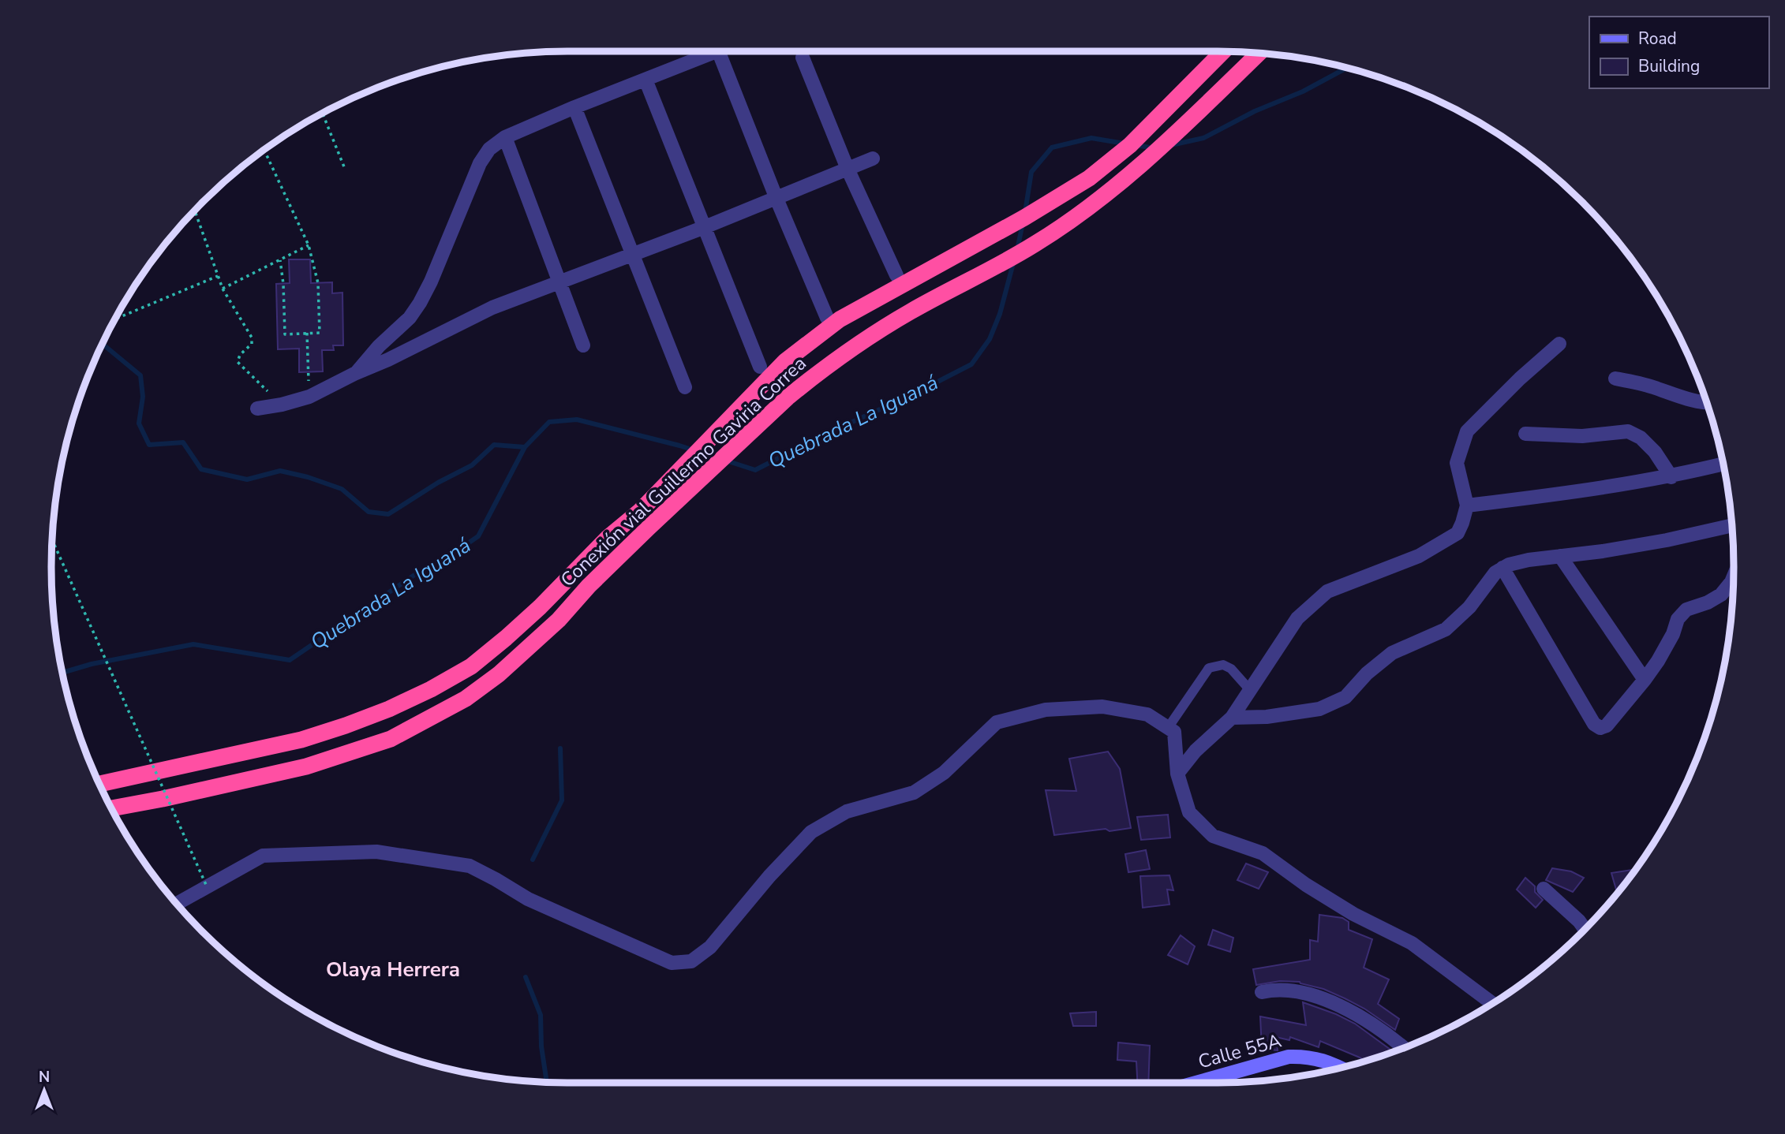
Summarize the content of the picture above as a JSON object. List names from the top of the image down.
{
  "streets": {
    "highway": ["Conexión vial Guillermo Gaviria Correa"],
    "street": ["Calle 55A"]
  },
  "districts": ["Olaya Herrera"],
  "water": ["Quebrada La Iguaná"],
  "legend": ["Road", "Building"],
  "north": "top"
}
